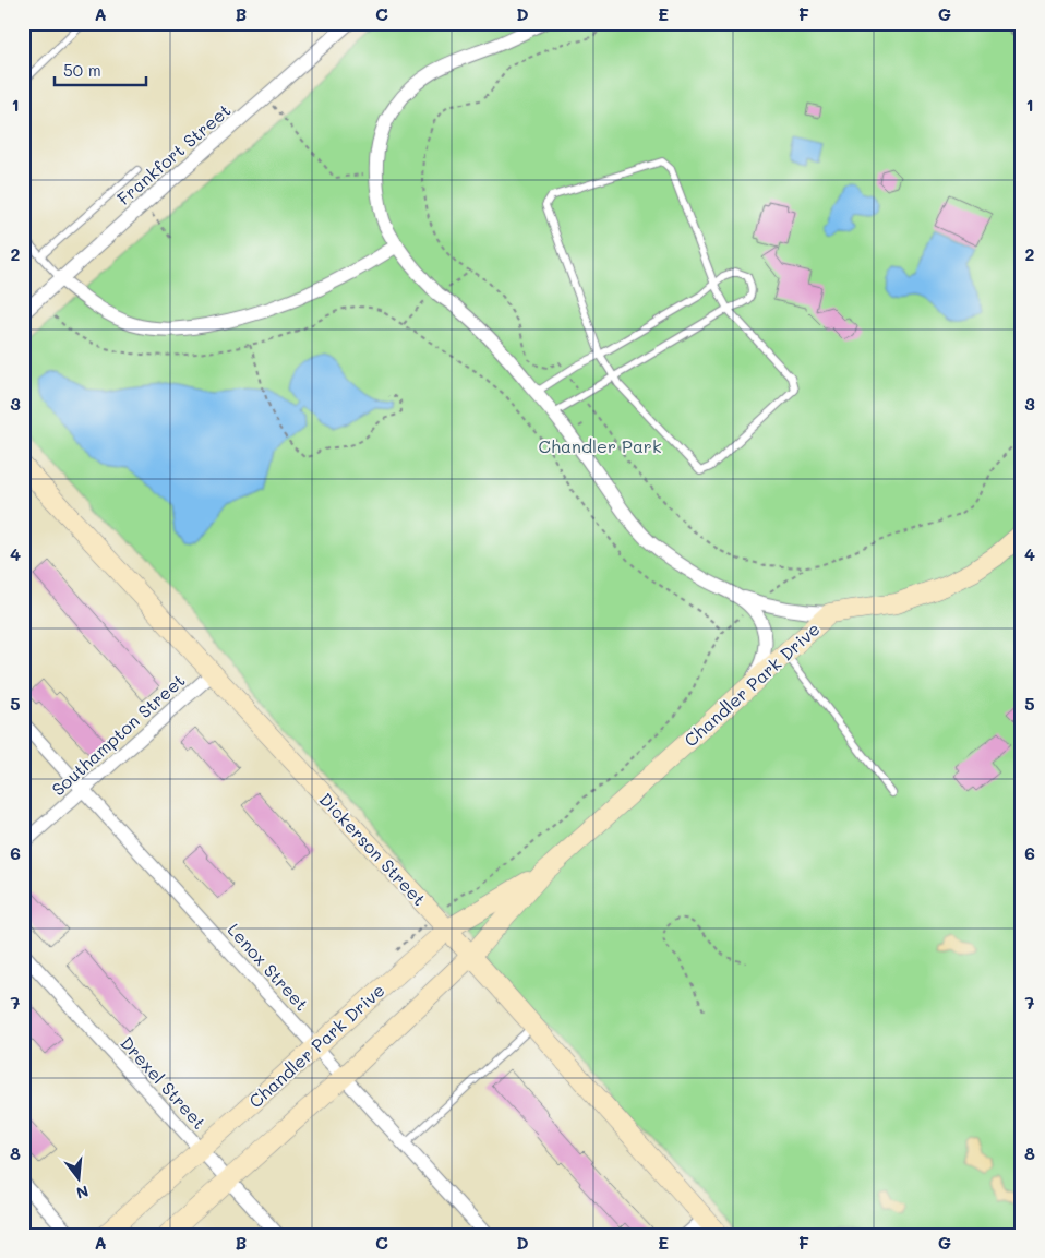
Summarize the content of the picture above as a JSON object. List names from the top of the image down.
{
  "streets": {
    "street": [
      "Frankfort Street",
      "Chandler Park Drive",
      "Southampton Street",
      "Dickerson Street",
      "Lenox Street",
      "Drexel Street"
    ]
  },
  "crossings": [
    ["Chandler Park Drive", "Dickerson Street"],
    ["Chandler Park Drive", "Lenox Street"],
    ["Chandler Park Drive", "Drexel Street"],
    ["Southampton Street", "Dickerson Street"],
    ["Southampton Street", "Lenox Street"]
  ],
  "parks": ["Chandler Park"],
  "scale_bar": "50 m",
  "north": "bottom",
  "grid": {
    "columns": [
      "A",
      "B",
      "C",
      "D",
      "E",
      "F",
      "G"
    ],
    "rows": [
      "1",
      "2",
      "3",
      "4",
      "5",
      "6",
      "7",
      "8"
    ]
  }
}
